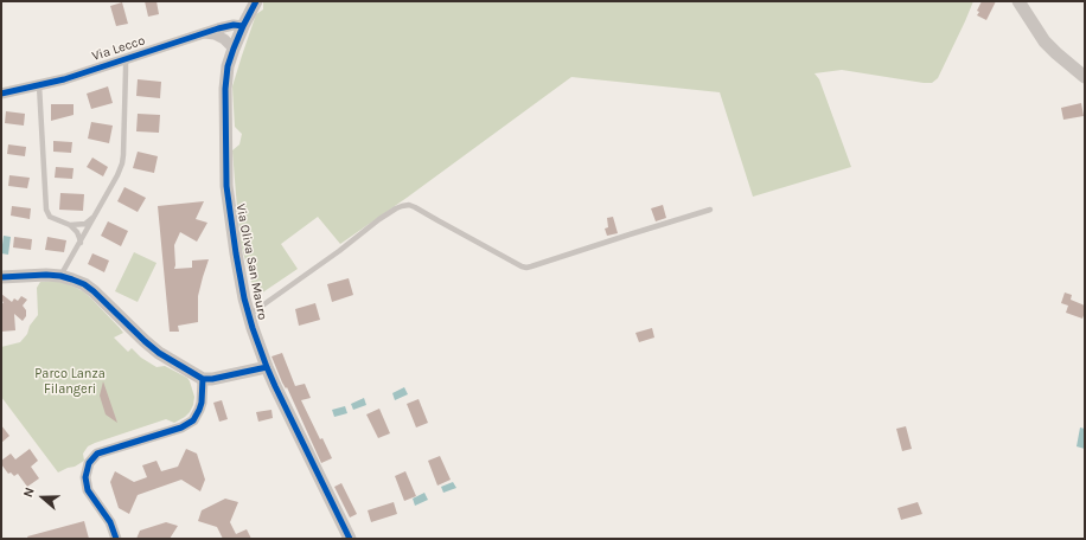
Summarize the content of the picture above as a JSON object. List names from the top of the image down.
{
  "streets": {
    "street": ["Via Lecco", "Via Oliva San Mauro"]
  },
  "crossings": [
    ["Via Lecco", "Via Oliva San Mauro"]
  ],
  "parks": ["Parco Lanza Filangeri"],
  "north": "left"
}
